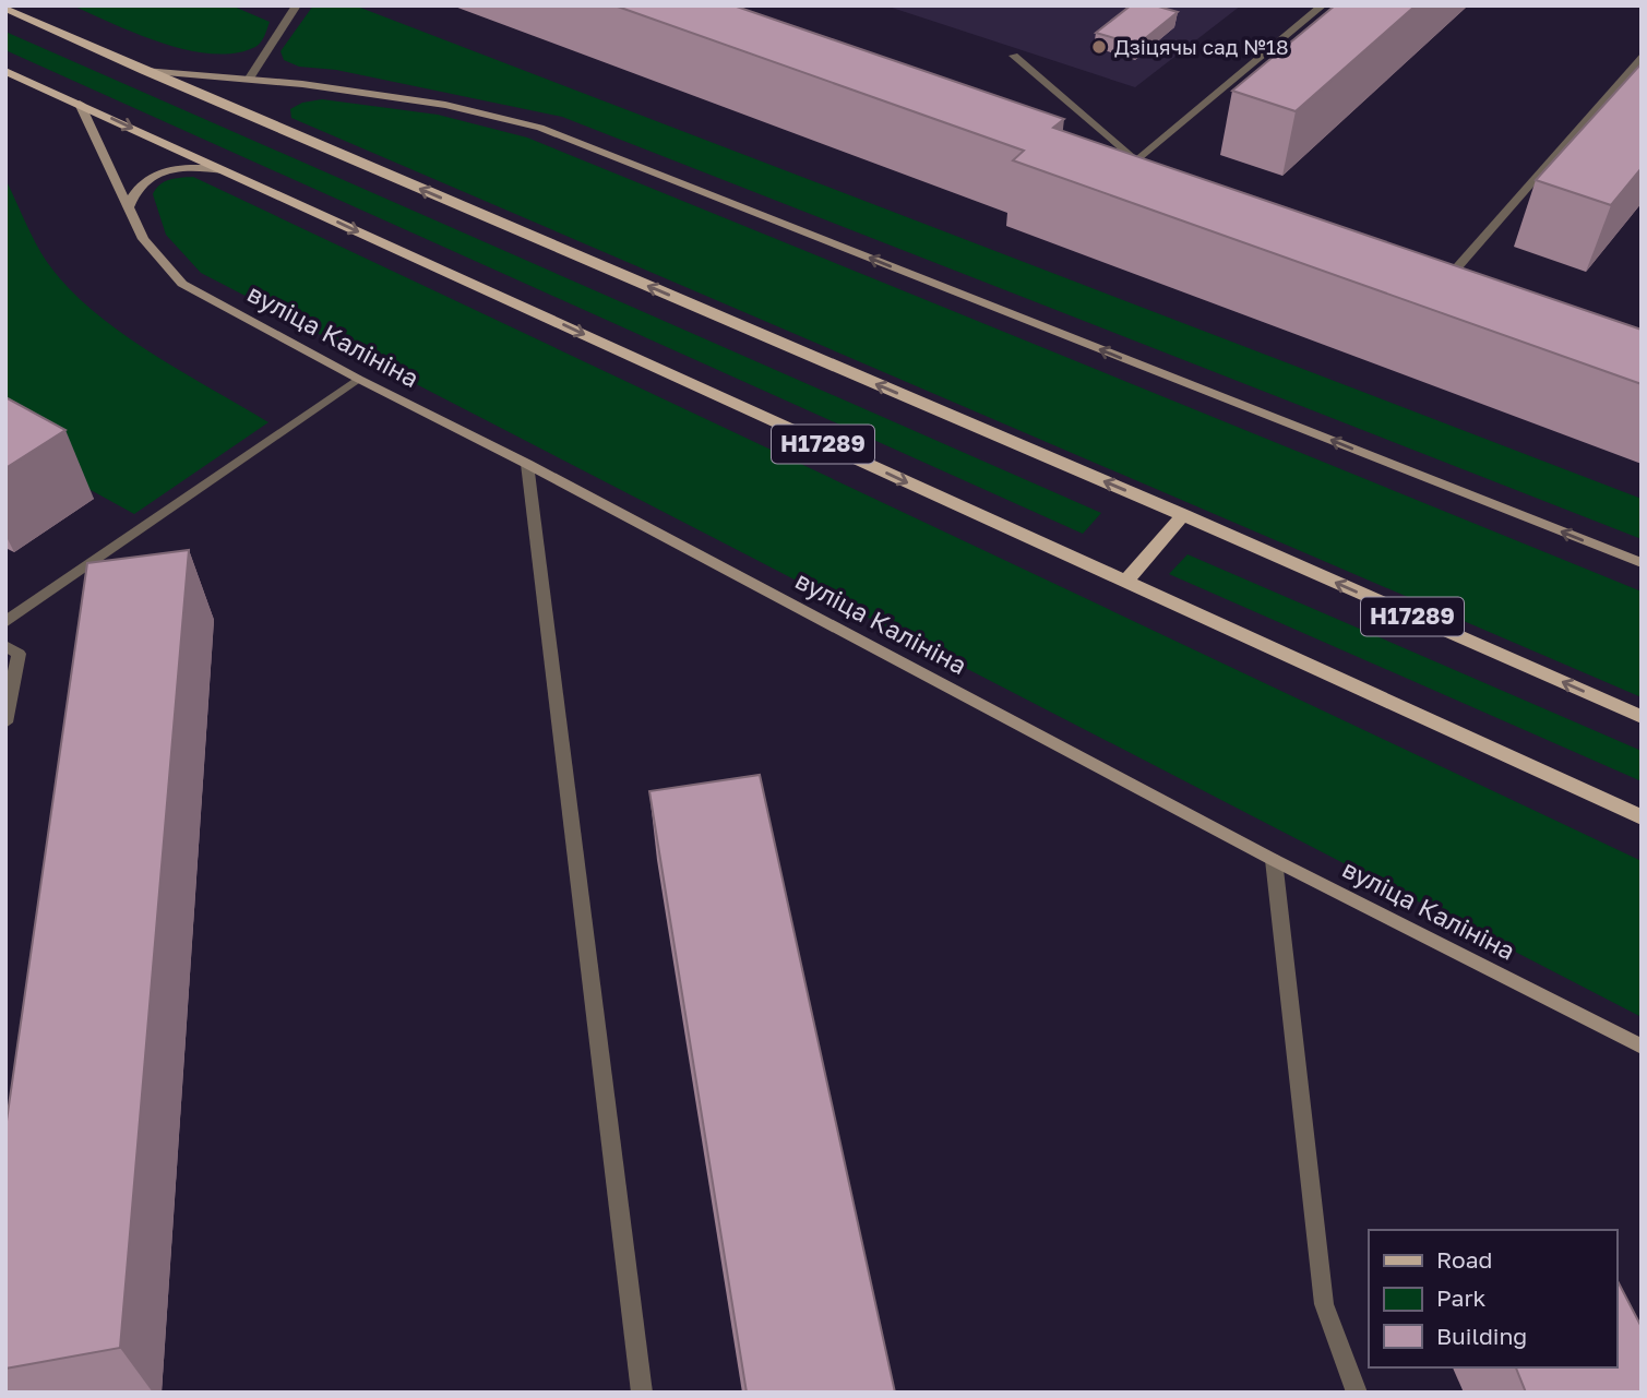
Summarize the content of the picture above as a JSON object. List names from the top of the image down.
{
  "streets": {
    "main road": ["Н17289"],
    "street": ["вуліца Калініна"]
  },
  "crossings": [
    ["вуліца Калініна", "Н17289"]
  ],
  "places": ["Дзіцячы сад №18"],
  "legend": ["Road", "Park", "Building"]
}
